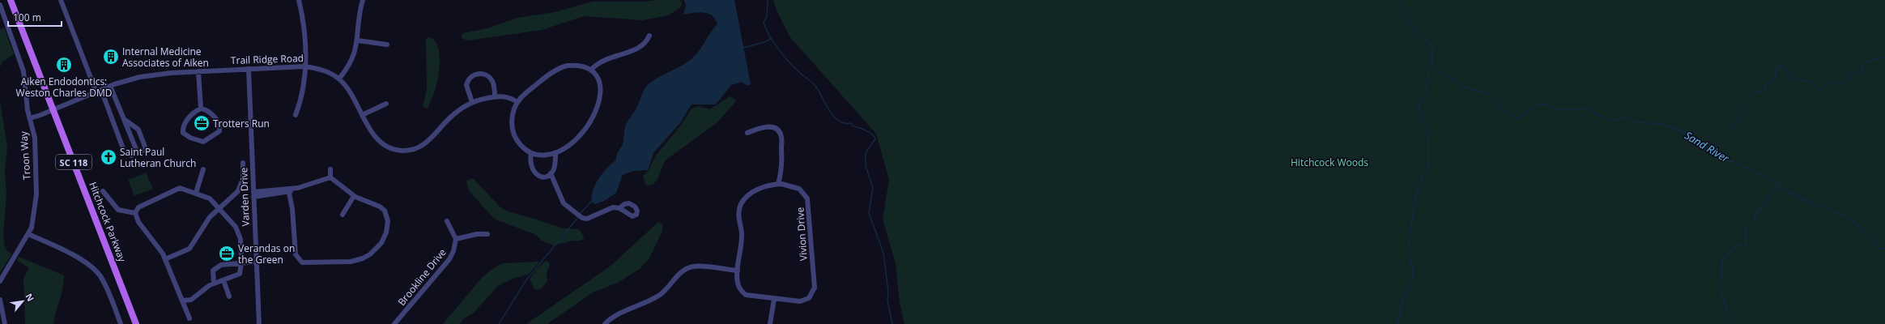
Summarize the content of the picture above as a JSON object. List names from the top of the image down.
{
  "streets": {
    "main road": ["SC 118", "Hitchcock Parkway"],
    "street": [
      "Trail Ridge Road",
      "Troon Way",
      "Varden Drive",
      "Vivion Drive",
      "Brookline Drive"
    ]
  },
  "crossings": [
    ["Trail Ridge Road", "Troon Way"],
    ["Trail Ridge Road", "Varden Drive"],
    ["Trail Ridge Road", "Hitchcock Parkway"]
  ],
  "water": ["Sand River"],
  "parks": ["Hitchcock Woods"],
  "places": {
    "building": ["Internal Medicine Associates of Aiken", "Aiken Endodontics: Weston Charles DMD"],
    "office": ["Trotters Run", "Verandas on the Green"],
    "church": ["Saint Paul Lutheran Church"]
  },
  "scale_bar": "100 m",
  "north": "top right"
}
